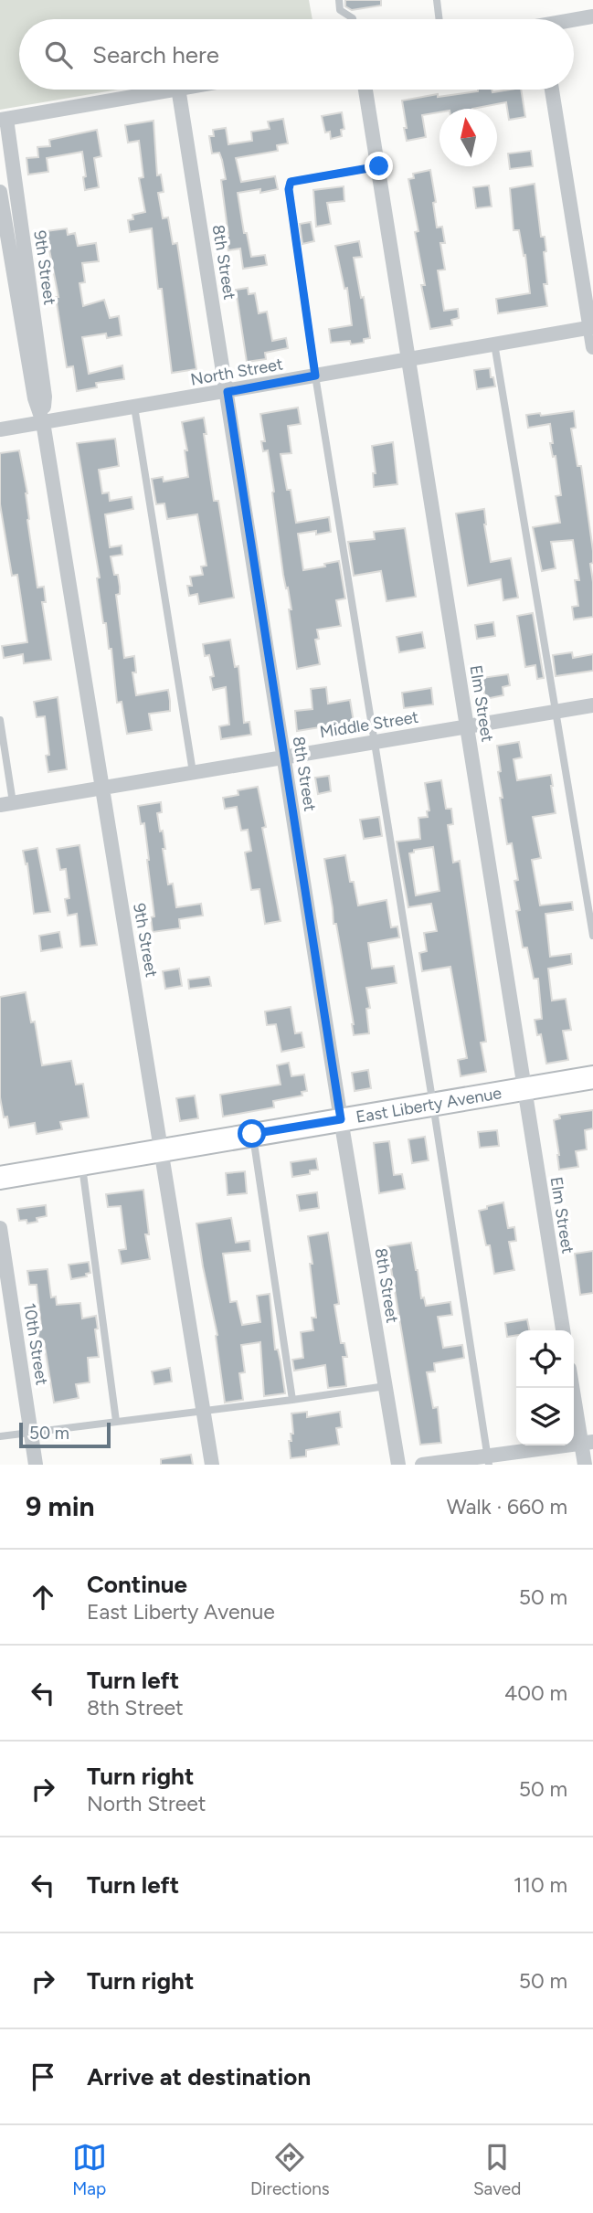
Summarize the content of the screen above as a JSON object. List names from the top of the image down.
{
  "streets": {
    "main road": ["East Liberty Avenue"],
    "street": [
      "8th Street",
      "9th Street",
      "North Street",
      "Elm Street",
      "Middle Street",
      "10th Street"
    ]
  },
  "crossings": [
    ["8th Street", "North Street"],
    ["8th Street", "Middle Street"],
    ["8th Street", "East Liberty Avenue"],
    ["9th Street", "North Street"],
    ["9th Street", "Middle Street"],
    ["9th Street", "East Liberty Avenue"],
    ["North Street", "Elm Street"],
    ["Elm Street", "Middle Street"],
    ["Elm Street", "East Liberty Avenue"]
  ],
  "scale_bar": "50 m",
  "north": "top",
  "page": {
    "search": "Search here",
    "scale": "50 m",
    "heading": ["9 min", "Walk · 660 m"],
    "list": [
      ["Continue", "East Liberty Avenue", "50 m"],
      ["Turn left", "8th Street", "400 m"],
      ["Turn right", "North Street", "50 m"],
      ["Turn left", "110 m"],
      ["Turn right", "50 m"],
      "Arrive at destination"
    ],
    "nav": ["Map", "Directions", "Saved"]
  }
}
